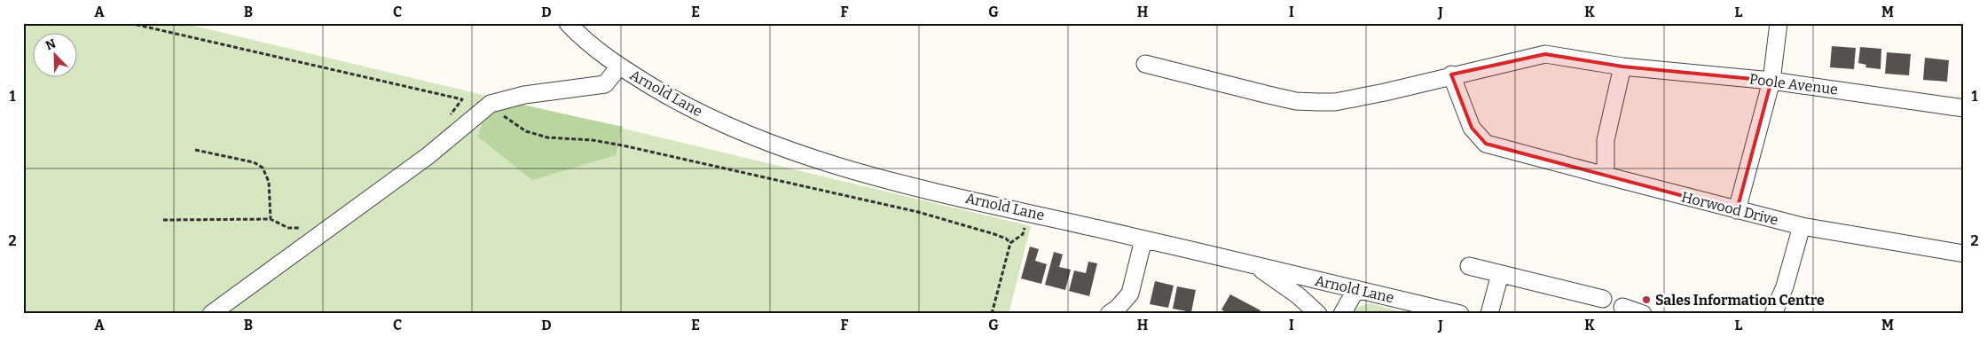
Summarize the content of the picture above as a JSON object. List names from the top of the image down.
{
  "streets": {
    "street": ["Poole Avenue", "Arnold Lane", "Horwood Drive"]
  },
  "crossings": [
    ["Poole Avenue", "Horwood Drive"]
  ],
  "places": ["Sales Information Centre"],
  "north": "top left",
  "grid": {
    "columns": [
      "A",
      "B",
      "C",
      "D",
      "E",
      "F",
      "G",
      "H",
      "I",
      "J",
      "K",
      "L",
      "M"
    ],
    "rows": ["1", "2"]
  }
}
